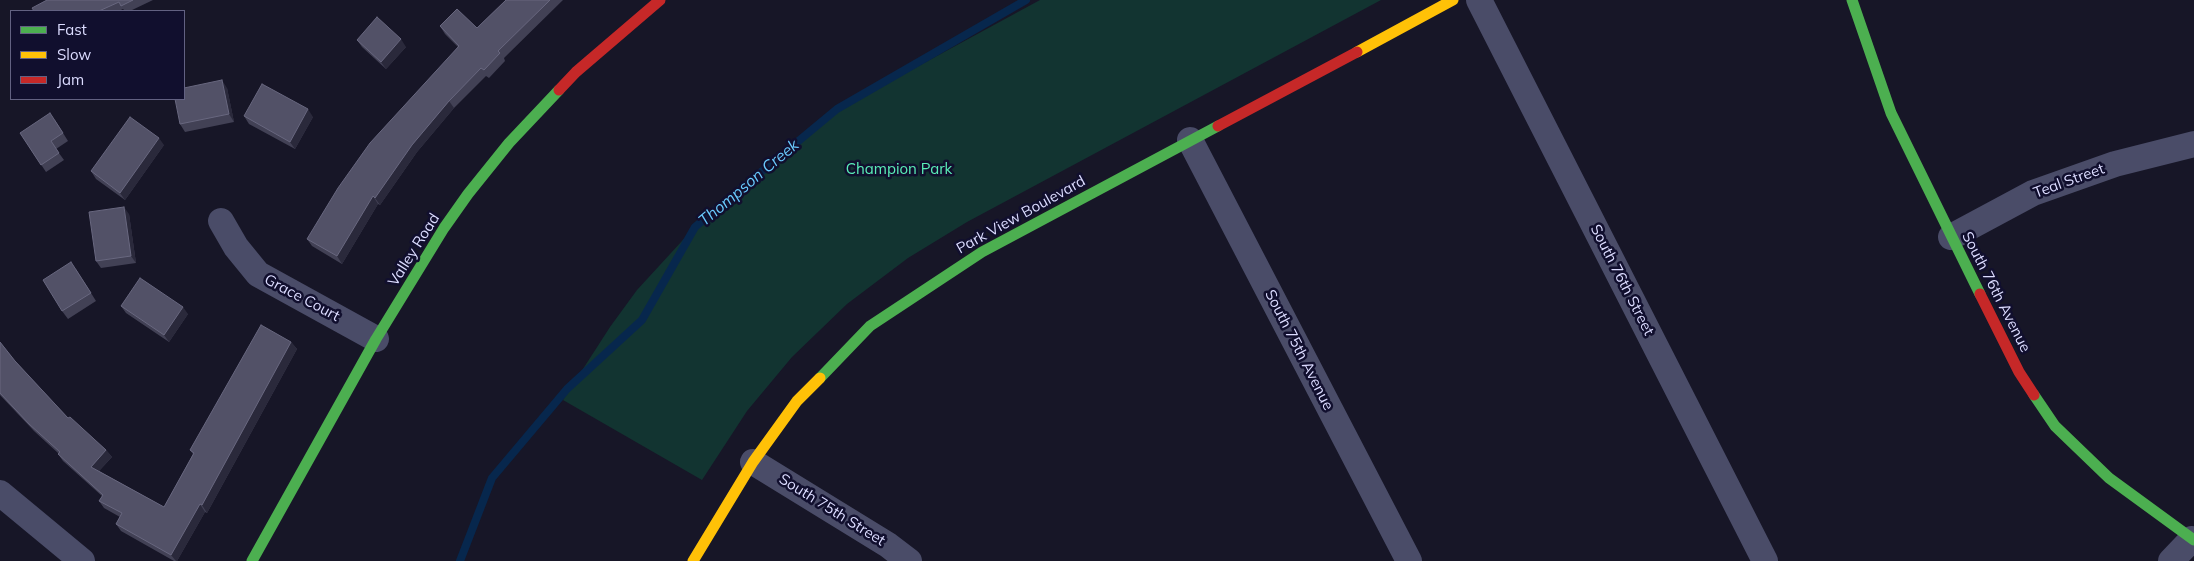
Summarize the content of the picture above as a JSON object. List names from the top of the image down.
{
  "streets": {
    "street": [
      "Teal Street",
      "Park View Boulevard",
      "Valley Road",
      "South 76th Street",
      "South 76th Avenue",
      "Grace Court",
      "South 75th Avenue",
      "South 75th Street"
    ]
  },
  "crossings": [
    ["Teal Street", "South 76th Avenue"],
    ["Park View Boulevard", "South 75th Avenue"],
    ["Park View Boulevard", "South 75th Street"],
    ["Valley Road", "Grace Court"]
  ],
  "water": ["Thompson Creek"],
  "parks": ["Champion Park"],
  "legend": ["Fast", "Slow", "Jam"]
}
